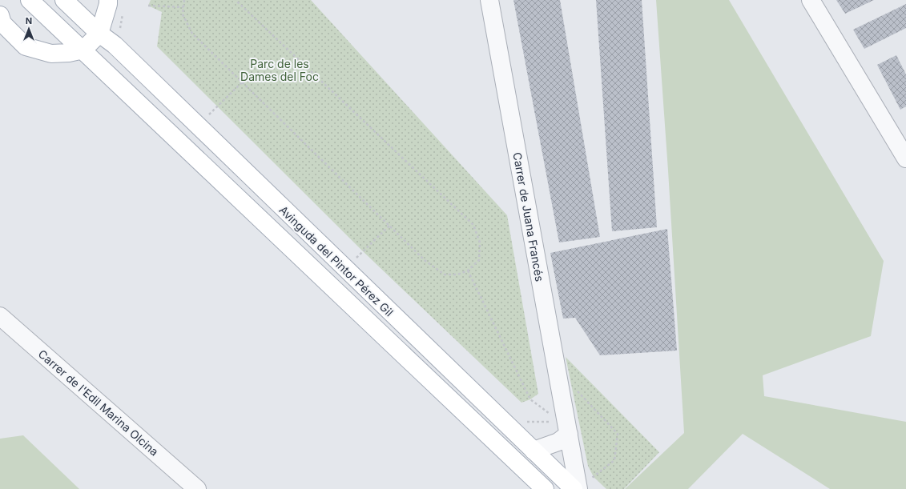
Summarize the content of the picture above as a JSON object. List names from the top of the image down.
{
  "streets": {
    "main road": ["Avinguda del Pintor Pérez Gil"],
    "street": ["Carrer de Juana Francés", "Carrer de l'Edil Marina Olcina"]
  },
  "parks": ["Parc de les Dames del Foc"],
  "north": "top"
}
